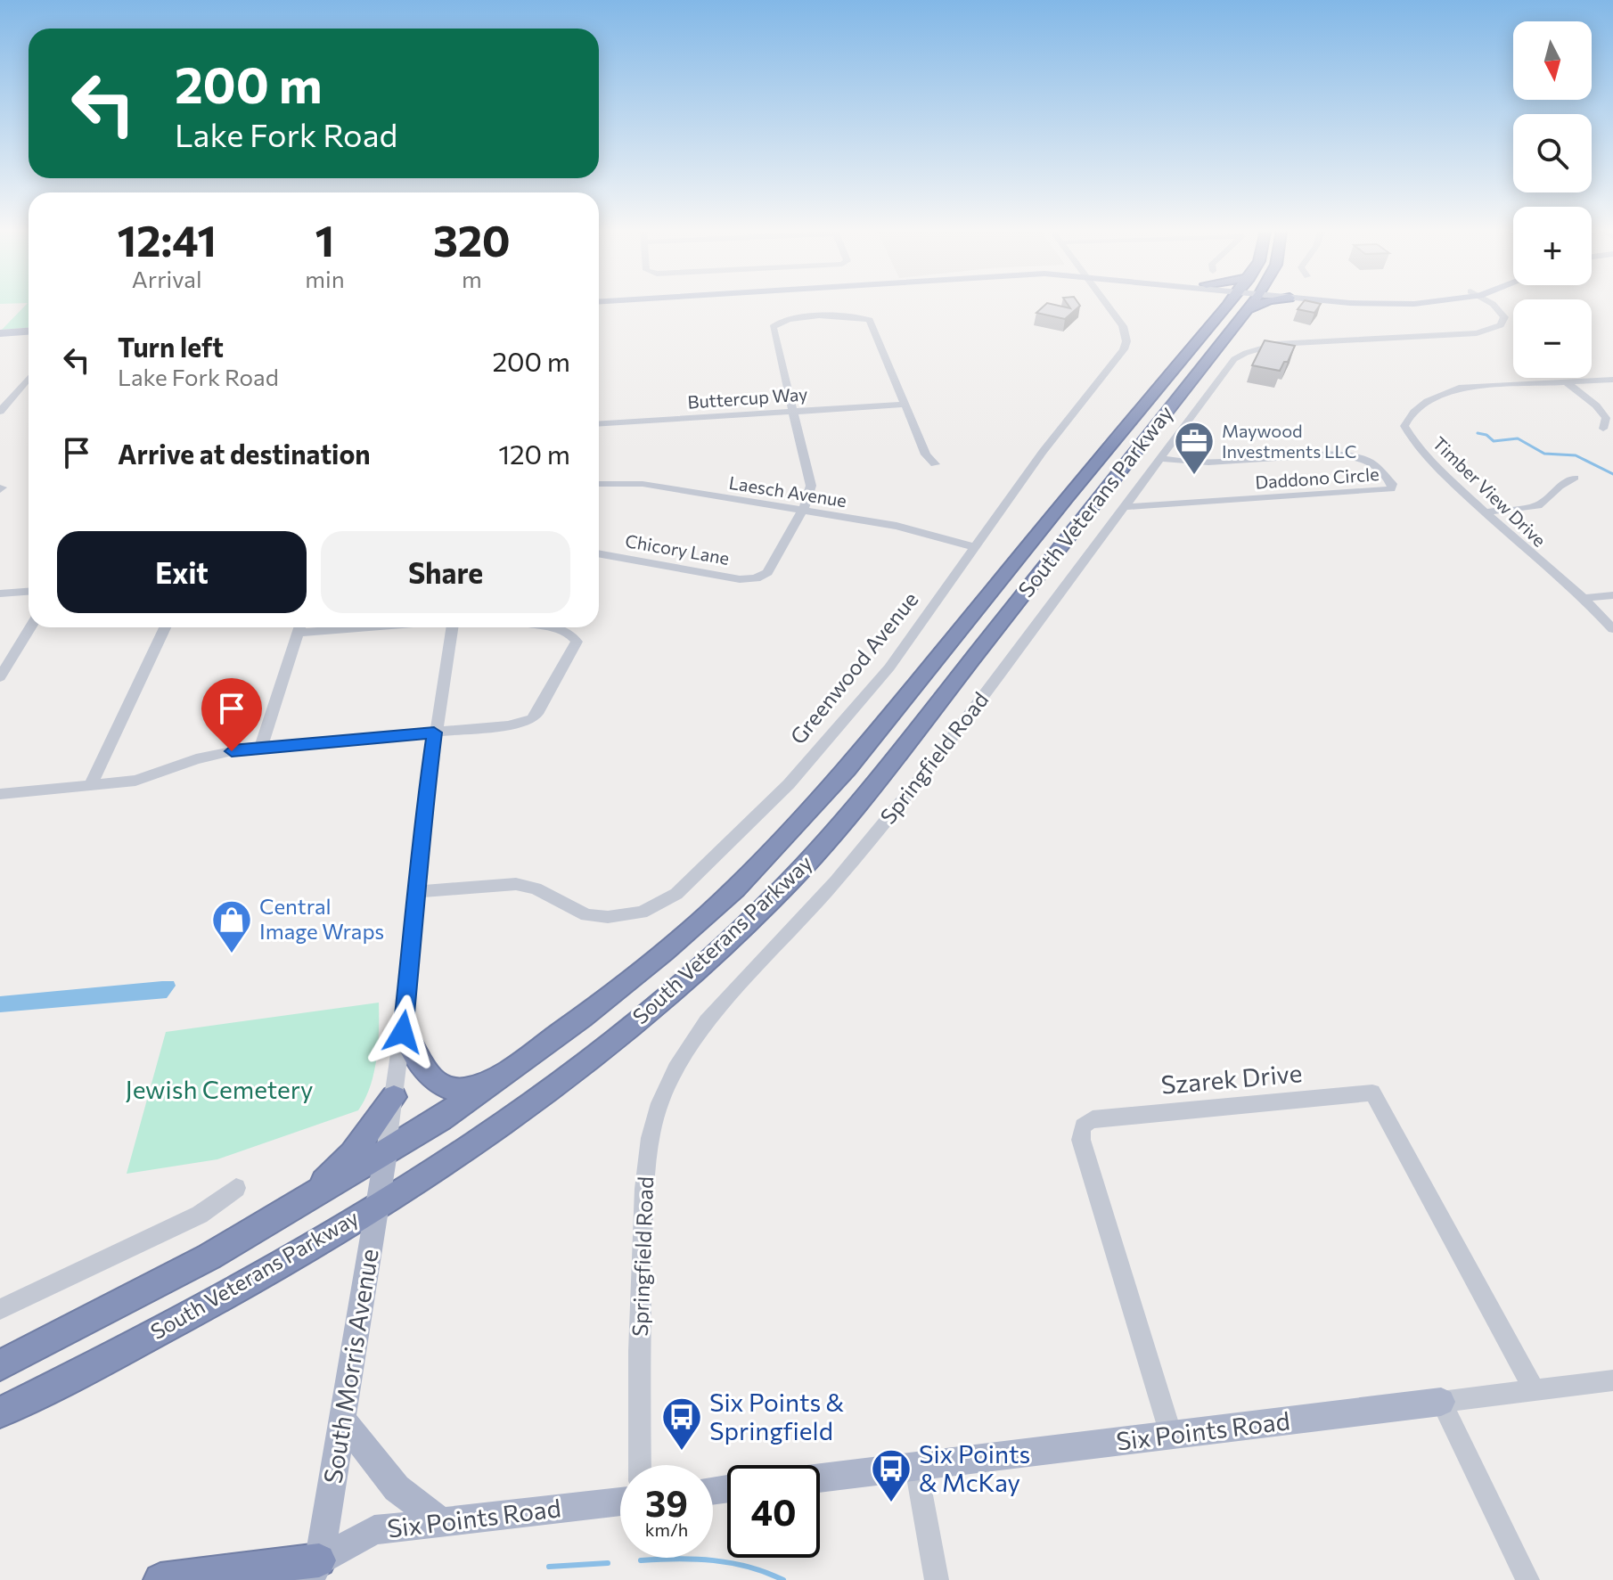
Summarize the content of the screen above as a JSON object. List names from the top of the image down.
{
  "streets": {
    "highway": ["South Veterans Parkway"],
    "main road": ["South Morris Avenue", "Six Points Road"],
    "street": [
      "Buttercup Way",
      "Daddono Circle",
      "Laesch Avenue",
      "Timber View Drive",
      "Chicory Lane",
      "Greenwood Avenue",
      "Springfield Road",
      "Szarek Drive"
    ]
  },
  "crossings": [
    ["Daddono Circle", "Springfield Road"],
    ["Laesch Avenue", "Chicory Lane"],
    ["Laesch Avenue", "Greenwood Avenue"],
    ["South Veterans Parkway", "South Morris Avenue"],
    ["Greenwood Avenue", "South Morris Avenue"],
    ["Szarek Drive", "Six Points Road"],
    ["South Morris Avenue", "Six Points Road"]
  ],
  "parks": ["Jewish Cemetery"],
  "places": {
    "office": ["Maywood Investments LLC"],
    "shop": ["Central Image Wraps"],
    "bus stop": ["Six Points & Springfield", "Six Points & McKay"]
  },
  "north": "bottom",
  "page": {
    "map_buttons": ["+", "−"],
    "turn": ["200 m", "Lake Fork Road"],
    "eta": [
      "12:41",
      "Arrival",
      "1",
      "min",
      "320",
      "m"
    ],
    "list": [
      {
        "name": "Turn left",
        "note": "Lake Fork Road",
        "value": "200 m"
      },
      {
        "name": "Arrive at destination",
        "value": "120 m"
      }
    ],
    "buttons": ["Exit", "Share"],
    "speed": "39 km/h",
    "limit": "40"
  }
}
